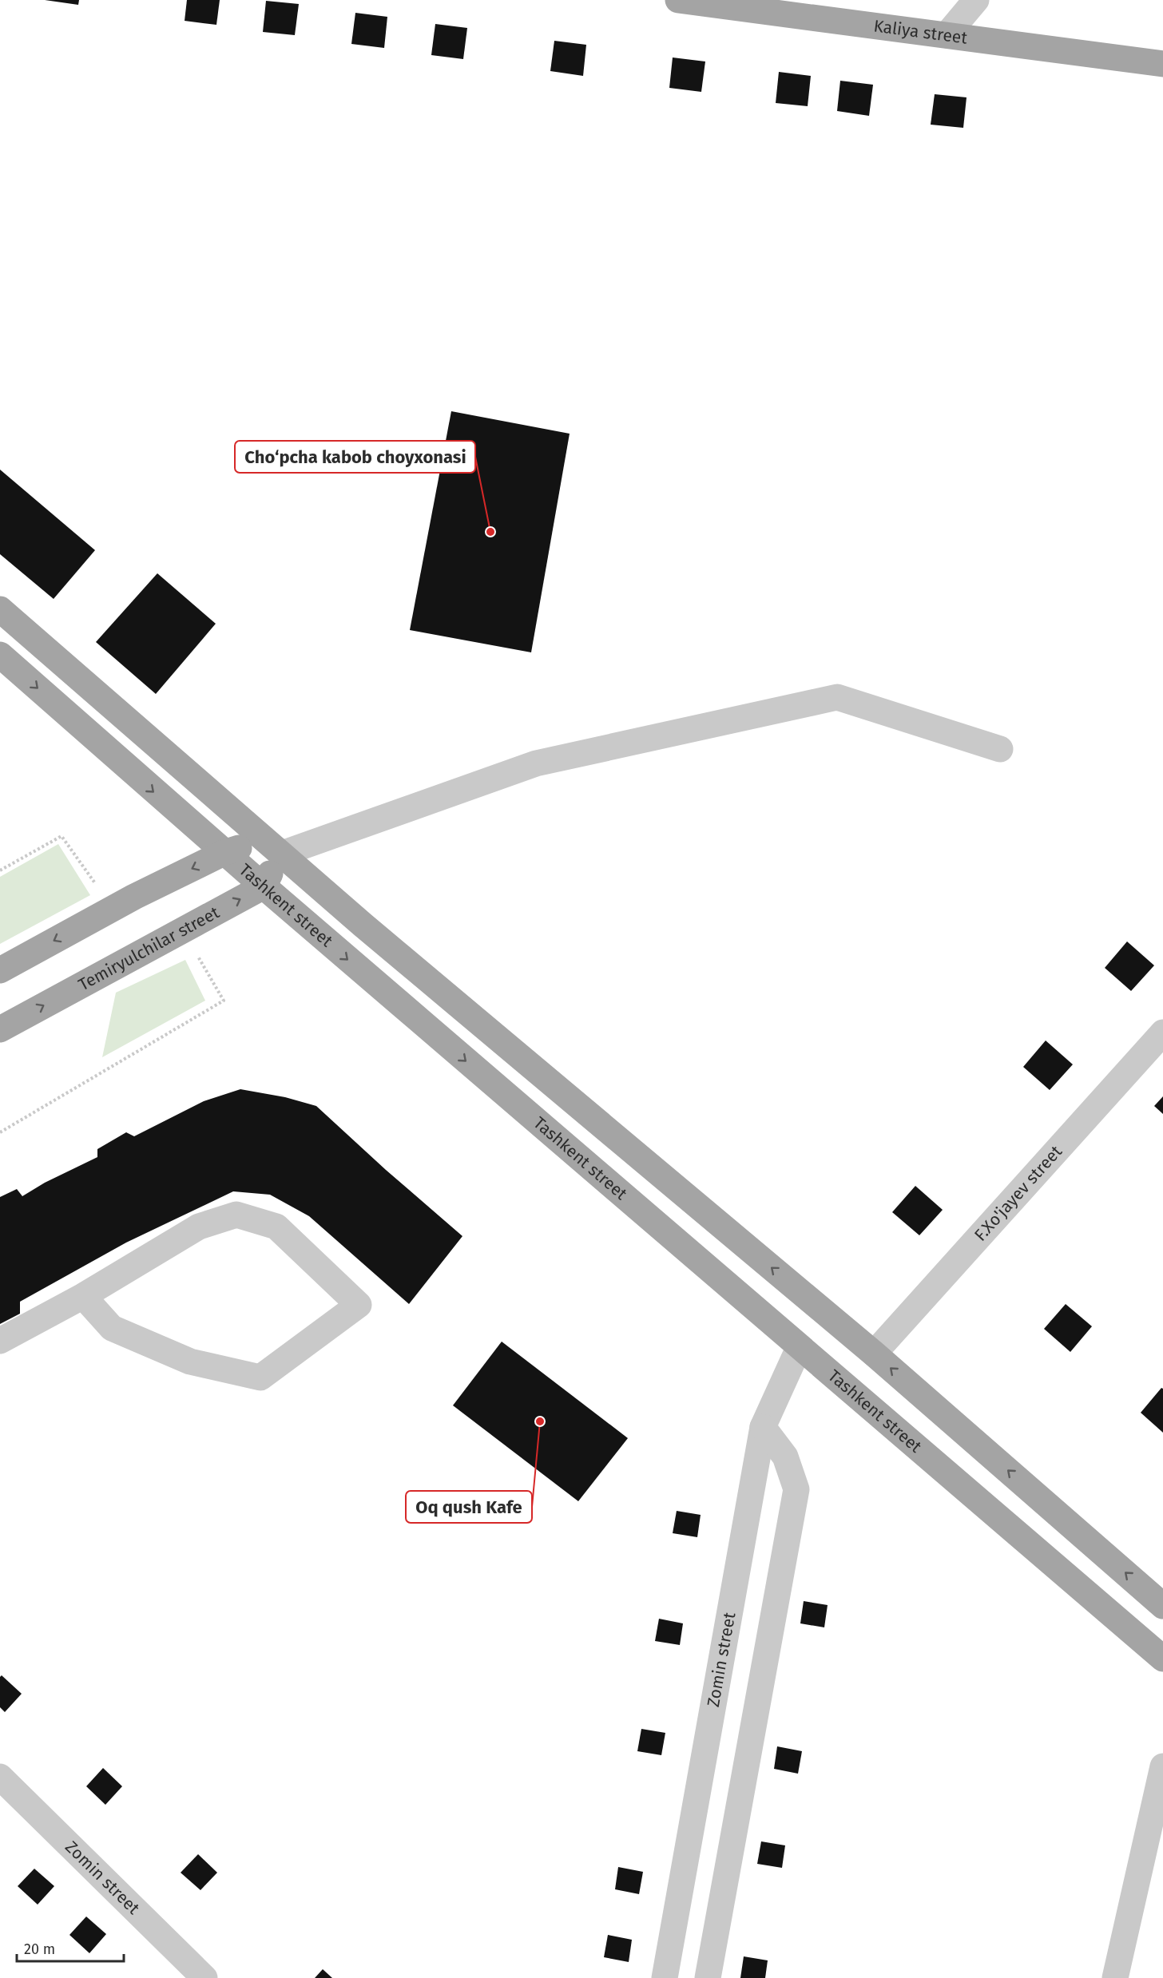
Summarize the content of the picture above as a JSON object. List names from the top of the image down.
{
  "streets": {
    "main road": ["Kaliya street", "Tashkent street", "Temiryulchilar street"],
    "street": ["F.Хo'jayev street", "Zomin street"]
  },
  "crossings": [
    ["Tashkent street", "Temiryulchilar street"],
    ["Tashkent street", "Zomin street"]
  ],
  "places": ["Cho‘pcha kabob choyxonasi", "Oq qush Kafe"],
  "scale_bar": "20 m"
}
